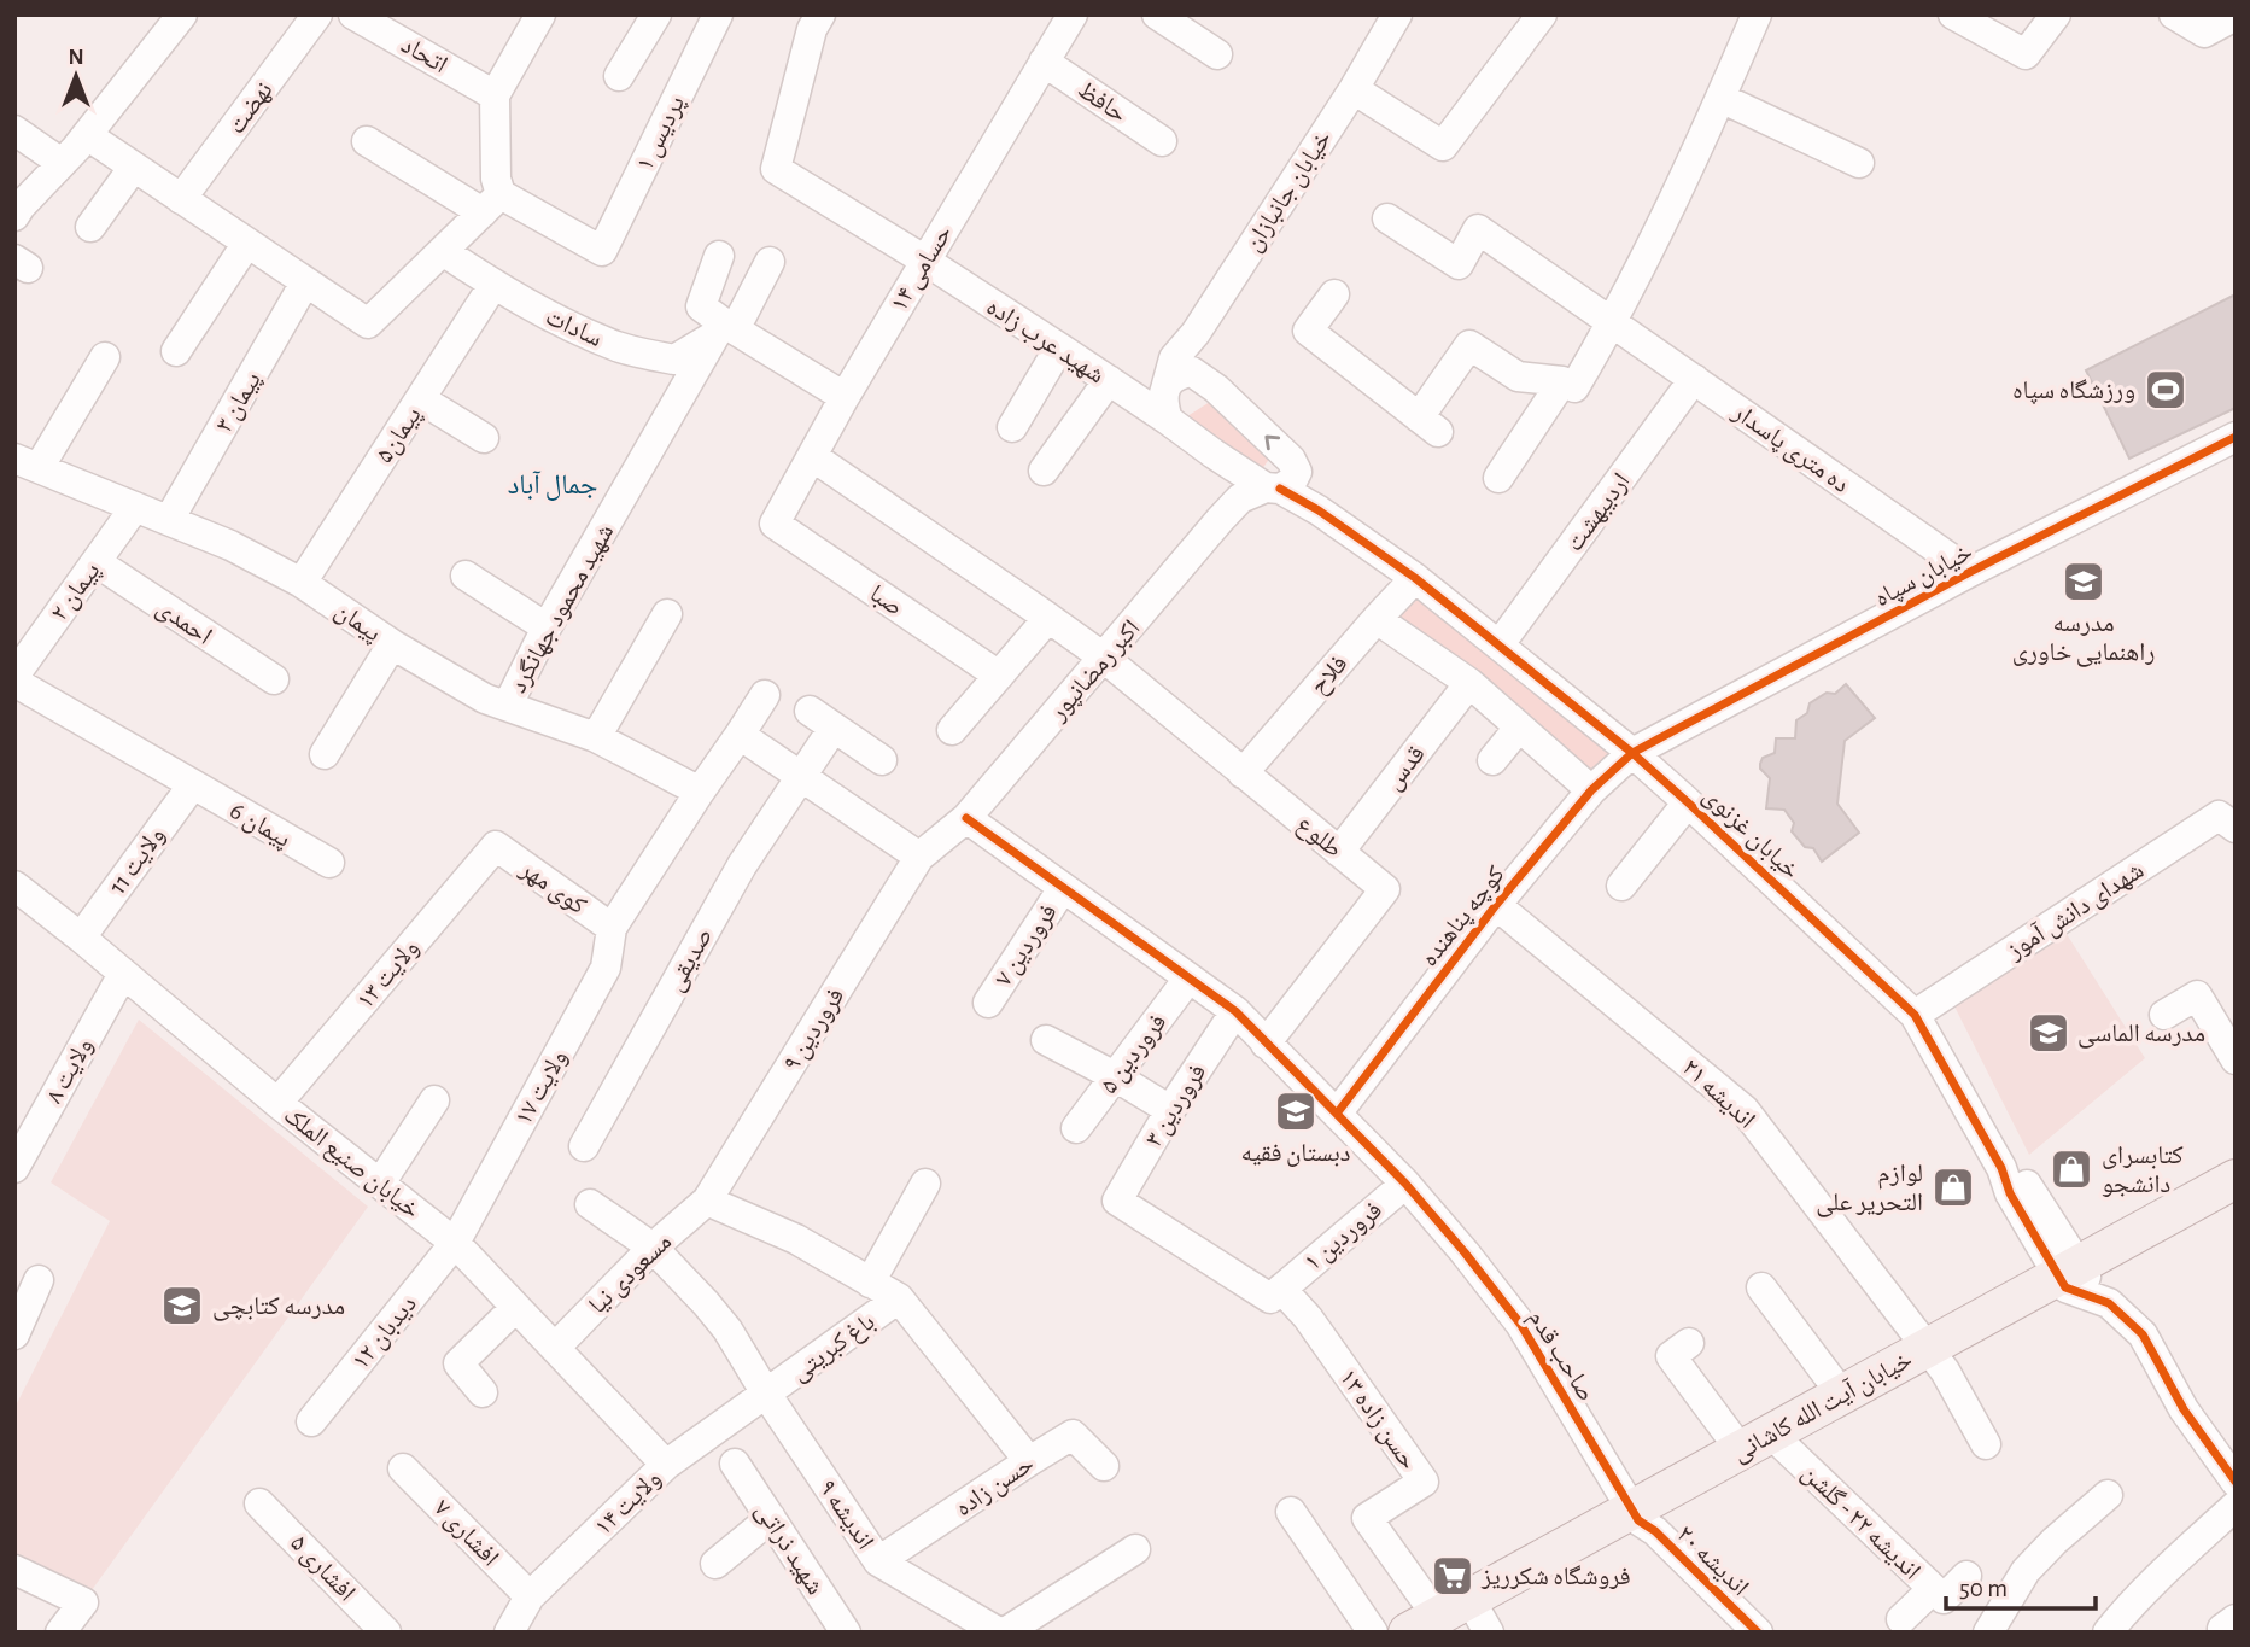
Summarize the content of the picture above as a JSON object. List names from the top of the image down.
{
  "streets": {
    "main road": ["خیابان آیت الله کاشانی"],
    "street": [
      "اتحاد",
      "حافظ",
      "نهضت",
      "پردیس ۱",
      "خیابان جانبازان",
      "حسامی ۱۴",
      "سادات",
      "شهید عرب زاده",
      "پیمان ۳",
      "پیمان۵",
      "ده متری پاسدار",
      "اردیبهشت",
      "خیابان سپاه",
      "پیمان ۲",
      "صبا",
      "شهید محمود جهانگرد",
      "احمدی",
      "پیمان",
      "اکبر رمضانپور",
      "فلاح",
      "قدس",
      "پیمان 6",
      "خیابان غزنوی",
      "طلوع",
      "ولایت 11",
      "کوی مهر",
      "شهدای دانش آموز",
      "کوچه پناهنده",
      "فروردین ۷",
      "صدیقی",
      "ولایت ۱۳",
      "فروردین ۹",
      "فروردین ۵",
      "ولایت ۸",
      "ولایت ۱۷",
      "اندیشه ۲۱",
      "فروردین ۳",
      "خیابان صنیع الملک",
      "فروردین ۱",
      "مسعودی نیا",
      "دیدبان ۱۲",
      "باغ کبریتی",
      "صاحب قدم",
      "حسن زاده ۱۳",
      "حسن زاده",
      "ولایت ۱۴",
      "اندیشه ۹",
      "اندیشه ۲۲ - گلشن",
      "افشاری ۷",
      "شهید ذراتی",
      "اندیشه ۲۰",
      "افشاری ۵"
    ]
  },
  "crossings": [
    ["حافظ", "حسامی ۱۴"],
    ["خیابان جانبازان", "شهید عرب زاده"],
    ["حسامی ۱۴", "شهید عرب زاده"],
    ["حسامی ۱۴", "صبا"],
    ["سادات", "پیمان۵"],
    ["سادات", "شهید محمود جهانگرد"],
    ["شهید عرب زاده", "اکبر رمضانپور"],
    ["شهید عرب زاده", "خیابان غزنوی"],
    ["پیمان ۳", "پیمان"],
    ["پیمان۵", "پیمان"],
    ["ده متری پاسدار", "اردیبهشت"],
    ["ده متری پاسدار", "خیابان سپاه"],
    ["اردیبهشت", "خیابان غزنوی"],
    ["خیابان سپاه", "خیابان غزنوی"],
    ["خیابان سپاه", "کوچه پناهنده"],
    ["پیمان ۲", "احمدی"],
    ["پیمان ۲", "پیمان"],
    ["پیمان ۲", "پیمان 6"],
    ["پیمان ۲", "ولایت 11"],
    ["شهید محمود جهانگرد", "پیمان"],
    ["اکبر رمضانپور", "خیابان غزنوی"],
    ["اکبر رمضانپور", "طلوع"],
    ["اکبر رمضانپور", "فروردین ۹"],
    ["اکبر رمضانپور", "صاحب قدم"],
    ["فلاح", "خیابان غزنوی"],
    ["فلاح", "طلوع"],
    ["قدس", "طلوع"],
    ["پیمان 6", "ولایت 11"],
    ["خیابان غزنوی", "شهدای دانش آموز"],
    ["خیابان غزنوی", "کوچه پناهنده"],
    ["خیابان غزنوی", "خیابان آیت الله کاشانی"],
    ["طلوع", "صاحب قدم"],
    ["ولایت 11", "خیابان صنیع الملک"],
    ["کوی مهر", "ولایت ۱۳"],
    ["کوی مهر", "ولایت ۱۷"],
    ["کوچه پناهنده", "اندیشه ۲۱"],
    ["کوچه پناهنده", "صاحب قدم"],
    ["فروردین ۷", "صاحب قدم"],
    ["ولایت ۱۳", "خیابان صنیع الملک"],
    ["فروردین ۹", "مسعودی نیا"],
    ["فروردین ۵", "صاحب قدم"],
    ["ولایت ۸", "خیابان صنیع الملک"],
    ["ولایت ۱۷", "خیابان صنیع الملک"],
    ["ولایت ۱۷", "دیدبان ۱۲"],
    ["اندیشه ۲۱", "خیابان آیت الله کاشانی"],
    ["فروردین ۳", "فروردین ۱"],
    ["فروردین ۳", "صاحب قدم"],
    ["فروردین ۳", "حسن زاده ۱۳"],
    ["خیابان صنیع الملک", "مسعودی نیا"],
    ["خیابان صنیع الملک", "دیدبان ۱۲"],
    ["خیابان صنیع الملک", "ولایت ۱۴"],
    ["فروردین ۱", "صاحب قدم"],
    ["فروردین ۱", "حسن زاده ۱۳"],
    ["مسعودی نیا", "اندیشه ۹"],
    ["باغ کبریتی", "ولایت ۱۴"],
    ["باغ کبریتی", "اندیشه ۹"],
    ["صاحب قدم", "خیابان آیت الله کاشانی"],
    ["صاحب قدم", "اندیشه ۲۰"],
    ["خیابان آیت الله کاشانی", "حسن زاده ۱۳"],
    ["خیابان آیت الله کاشانی", "اندیشه ۲۲ - گلشن"],
    ["خیابان آیت الله کاشانی", "اندیشه ۲۰"],
    ["حسن زاده", "اندیشه ۹"],
    ["ولایت ۱۴", "اندیشه ۹"],
    ["ولایت ۱۴", "افشاری ۷"]
  ],
  "districts": ["جمال آباد"],
  "places": {
    "sports": ["ورزشگاه سپاه"],
    "school or university": [
      "مدرسه راهنمایی خاوری",
      "مدرسه الماسی",
      "دبستان فقیه",
      "مدرسه کتابچی"
    ],
    "shop": ["کتابسرای دانشجو", "لوازم التحریر علی"],
    "supermarket": ["فروشگاه شکرریز"]
  },
  "scale_bar": "50 m",
  "north": "top"
}
